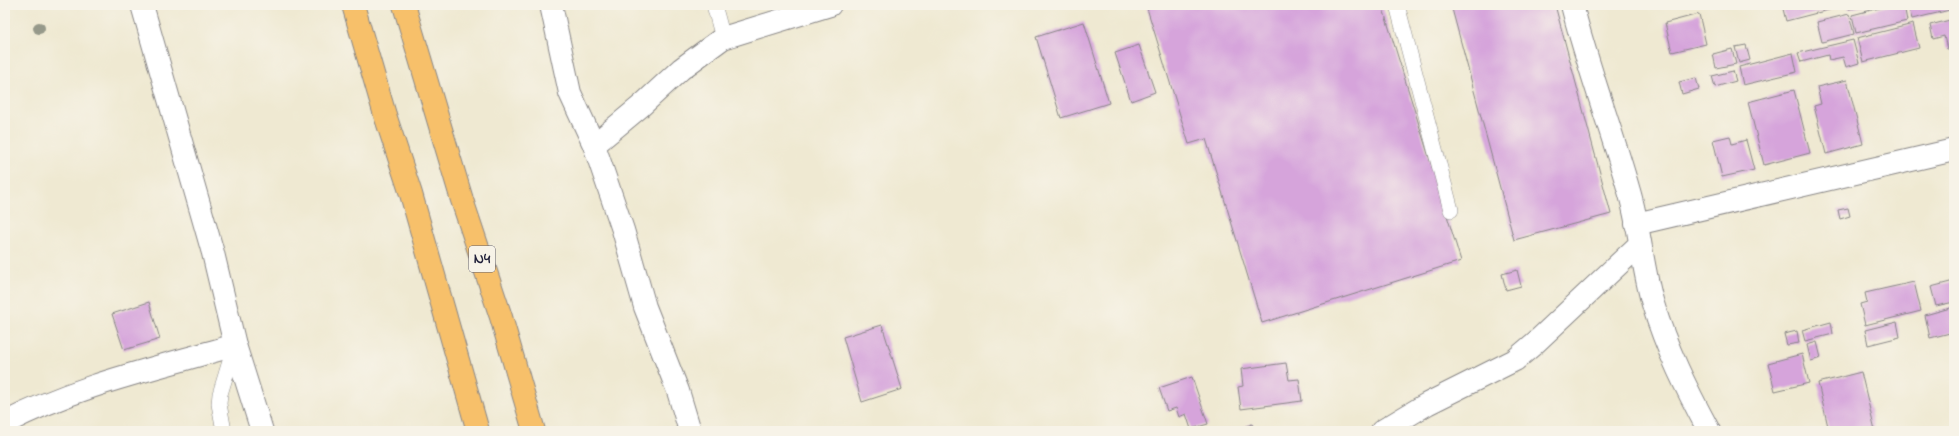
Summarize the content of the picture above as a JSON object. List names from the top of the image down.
{
  "streets": {
    "highway": ["N4"]
  }
}
